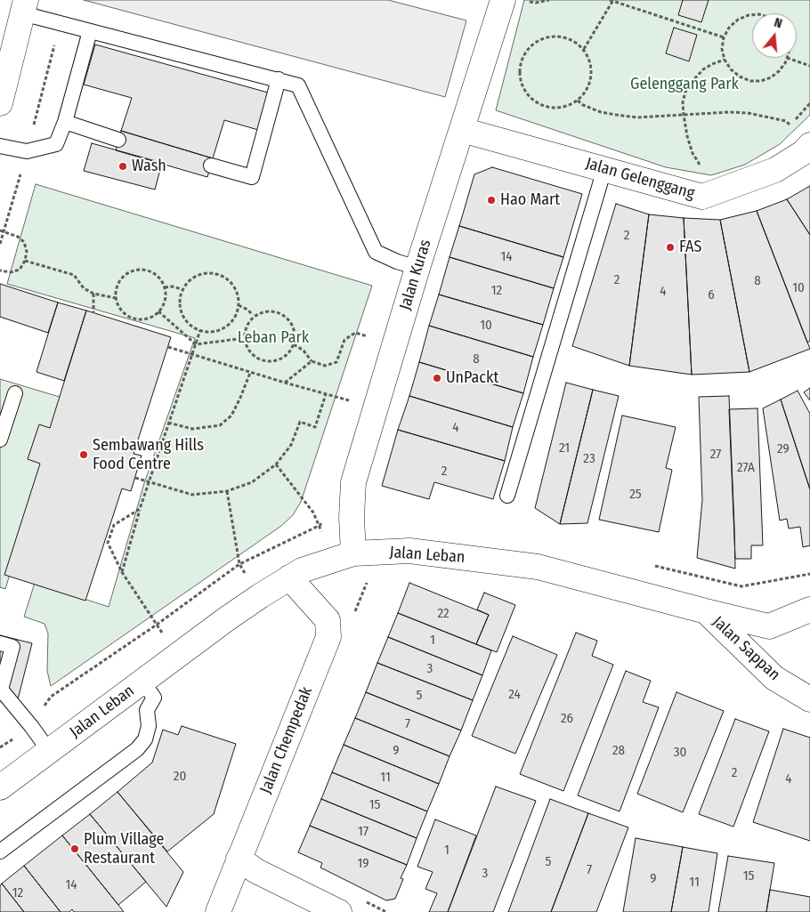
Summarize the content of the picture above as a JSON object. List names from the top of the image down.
{
  "streets": {
    "street": [
      "Jalan Gelenggang",
      "Jalan Kuras",
      "Jalan Leban",
      "Jalan Sappan",
      "Jalan Chempedak"
    ]
  },
  "crossings": [
    ["Jalan Gelenggang", "Jalan Kuras"],
    ["Jalan Kuras", "Jalan Leban"],
    ["Jalan Leban", "Jalan Sappan"],
    ["Jalan Leban", "Jalan Chempedak"]
  ],
  "parks": ["Gelenggang Park", "Leban Park"],
  "places": [
    "Wash",
    "Hao Mart",
    "FAS",
    "UnPackt",
    "Sembawang Hills Food Centre",
    "Plum Village Restaurant"
  ],
  "house_numbers": [
    "2",
    "14",
    "2",
    "8",
    "10",
    "12",
    "4",
    "6",
    "10",
    "8",
    "4",
    "21",
    "29",
    "27",
    "23",
    "27A",
    "2",
    "25",
    "22",
    "1",
    "3",
    "24",
    "5",
    "26",
    "7",
    "9",
    "28",
    "30",
    "2",
    "20",
    "11",
    "4",
    "15",
    "17",
    "1",
    "5",
    "19",
    "7",
    "3",
    "15",
    "9",
    "11",
    "14",
    "12"
  ],
  "north": "top"
}
